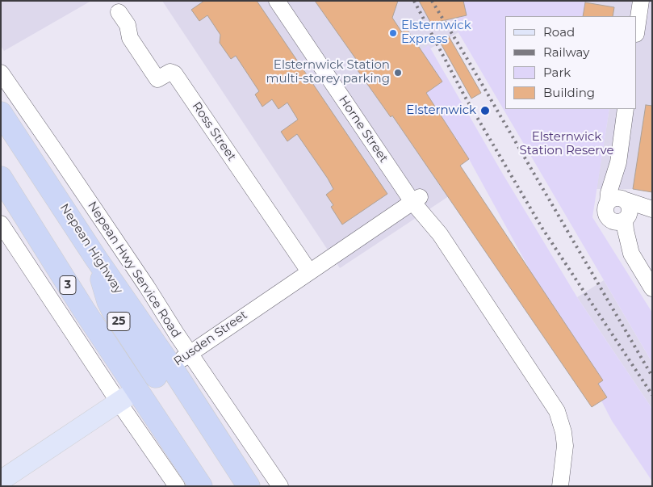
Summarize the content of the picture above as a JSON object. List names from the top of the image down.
{
  "streets": {
    "highway": [
      "Nepean Highway",
      "3",
      "25",
      "Rusden Street"
    ],
    "street": ["Horne Street", "Ross Street", "Nepean Hwy Service Road"]
  },
  "crossings": [
    ["Horne Street", "Rusden Street"],
    ["Ross Street", "Rusden Street"],
    ["Nepean Highway", "Rusden Street"],
    ["Nepean Hwy Service Road", "Rusden Street"],
    ["3", "Rusden Street"]
  ],
  "parks": ["Elsternwick Station Reserve"],
  "places": ["Elsternwick Express", "Elsternwick Station multi-storey parking", "Elsternwick"],
  "legend": [
    "Road",
    "Railway",
    "Park",
    "Building"
  ]
}
